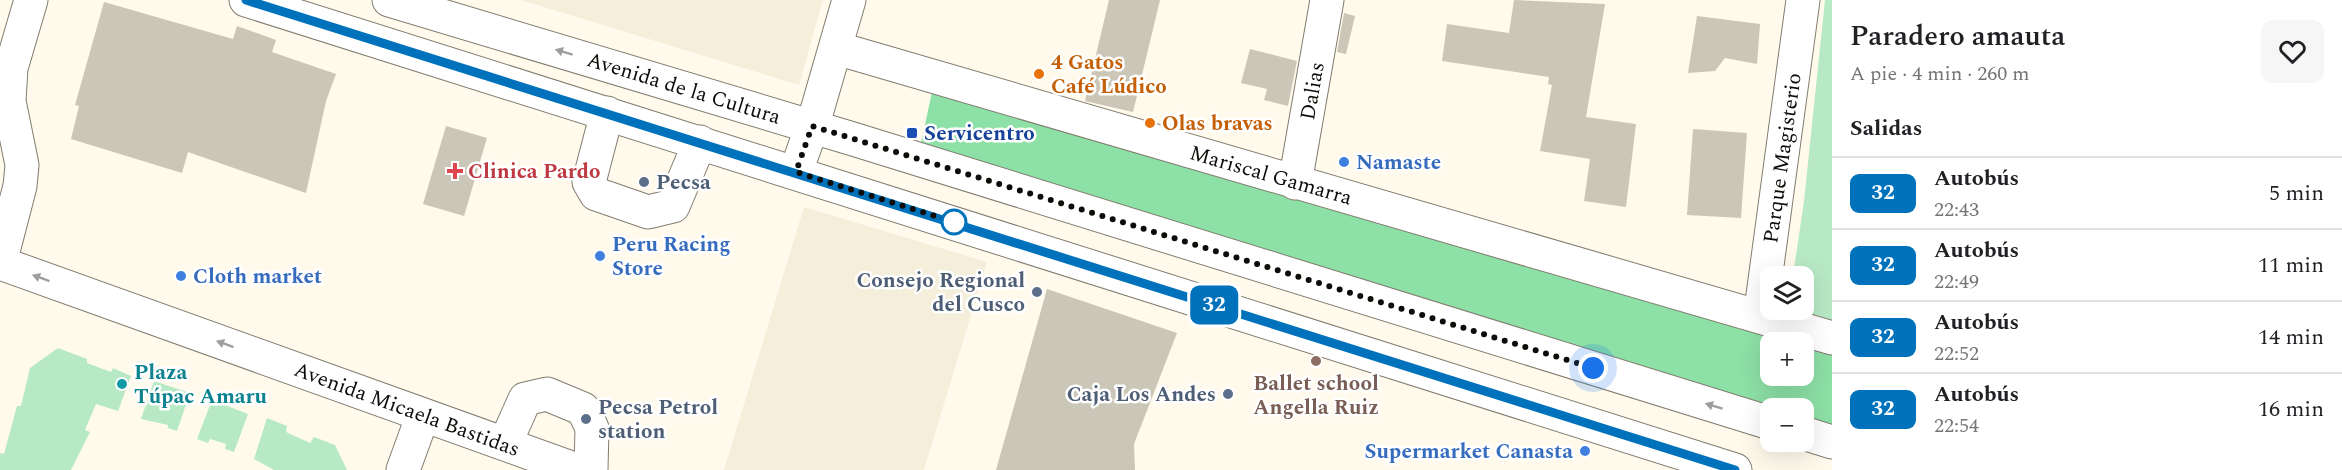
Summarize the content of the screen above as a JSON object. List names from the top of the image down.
{
  "streets": {
    "main road": [
      "Avenida de la Cultura",
      "Dalias",
      "Parque Magisterio",
      "Mariscal Gamarra",
      "Avenida Micaela Bastidas"
    ]
  },
  "crossings": [
    ["Dalias", "Mariscal Gamarra"]
  ],
  "one_way": ["Avenida Micaela Bastidas"],
  "places": {
    "other": [
      "4 Gatos Café Lúdico",
      "Olas bravas",
      "Namaste",
      "Pecsa",
      "Peru Racing Store",
      "Cloth market",
      "Consejo Regional del Cusco",
      "Ballet school Angella Ruiz",
      "Plaza Túpac Amaru",
      "Caja Los Andes",
      "Pecsa Petrol station",
      "Supermarket Canasta"
    ],
    "transit": ["Servicentro"],
    "health": ["Clinica Pardo"]
  },
  "lines": ["bus line 32"],
  "page": {
    "on_map": "32",
    "heading": [
      ["Paradero amauta", "A pie · 4 min · 260 m"],
      "Salidas"
    ],
    "list": [
      {
        "mark": "32",
        "name": "Autobús",
        "note": "22:43",
        "value": "5 min"
      },
      {
        "mark": "32",
        "name": "Autobús",
        "note": "22:49",
        "value": "11 min"
      },
      {
        "mark": "32",
        "name": "Autobús",
        "note": "22:52",
        "value": "14 min"
      },
      {
        "mark": "32",
        "name": "Autobús",
        "note": "22:54",
        "value": "16 min"
      }
    ],
    "map_buttons": ["+", "−"]
  }
}
